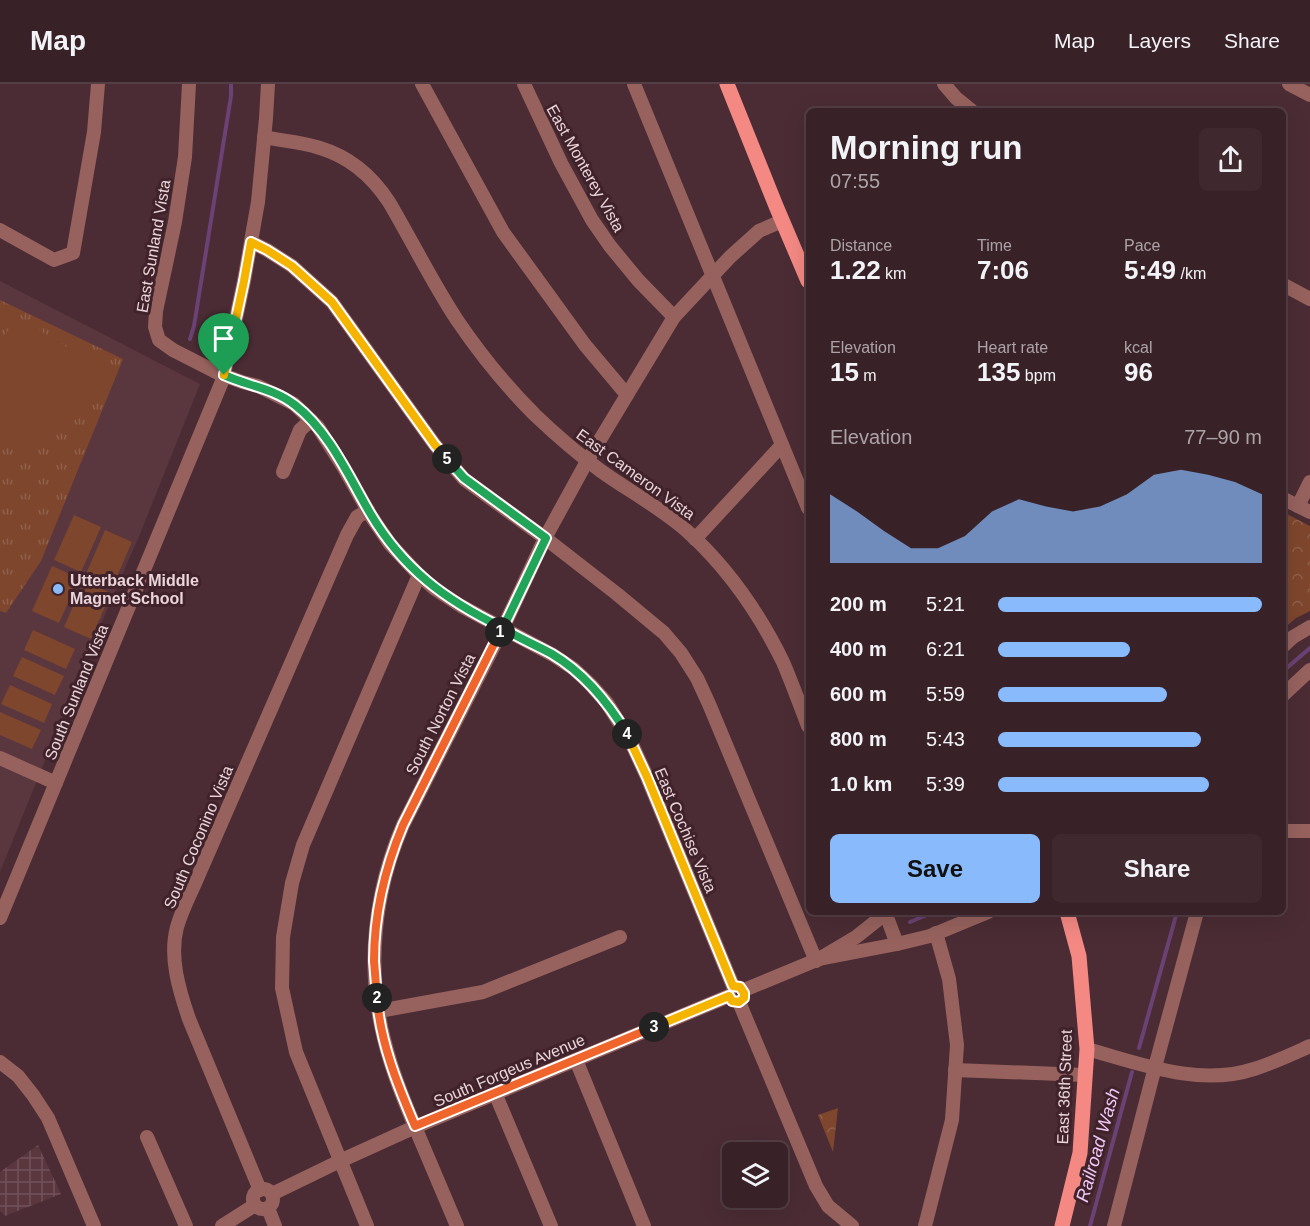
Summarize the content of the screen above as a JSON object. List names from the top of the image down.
{
  "streets": {
    "main road": ["East 36th Street"],
    "street": [
      "East Monterey Vista",
      "East Sunland Vista",
      "East Cameron Vista",
      "South Sunland Vista",
      "South Norton Vista",
      "East Cochise Vista",
      "South Coconino Vista",
      "South Forgeus Avenue"
    ]
  },
  "crossings": [
    ["East Monterey Vista", "South Norton Vista"],
    ["East Sunland Vista", "South Sunland Vista"],
    ["East Sunland Vista", "East Cochise Vista"],
    ["East Cameron Vista", "South Norton Vista"],
    ["South Sunland Vista", "East Cochise Vista"],
    ["South Norton Vista", "East Cochise Vista"],
    ["South Norton Vista", "South Forgeus Avenue"],
    ["East Cochise Vista", "South Coconino Vista"],
    ["East Cochise Vista", "South Forgeus Avenue"],
    ["South Coconino Vista", "South Forgeus Avenue"]
  ],
  "water": ["Railroad Wash"],
  "places": ["Utterback Middle Magnet School"],
  "page": {
    "header": "Map",
    "nav": ["Map", "Layers", "Share"],
    "heading": ["Morning run", "07:55"],
    "stats": [
      ["Distance", "1.22 km"],
      ["Time", "7:06"],
      ["Pace", "5:49 /km"],
      ["Elevation", "15 m"],
      ["Heart rate", "135 bpm"],
      ["kcal", "96"]
    ],
    "chart": ["Elevation", "77–90 m"],
    "pins": [
      "5",
      "1",
      "4",
      "2",
      "3"
    ],
    "list": [
      {
        "name": "200 m",
        "note": "5:21"
      },
      {
        "name": "400 m",
        "note": "6:21"
      },
      {
        "name": "600 m",
        "note": "5:59"
      },
      {
        "name": "800 m",
        "note": "5:43"
      },
      {
        "name": "1.0 km",
        "note": "5:39"
      }
    ],
    "buttons": ["Save", "Share"]
  }
}
